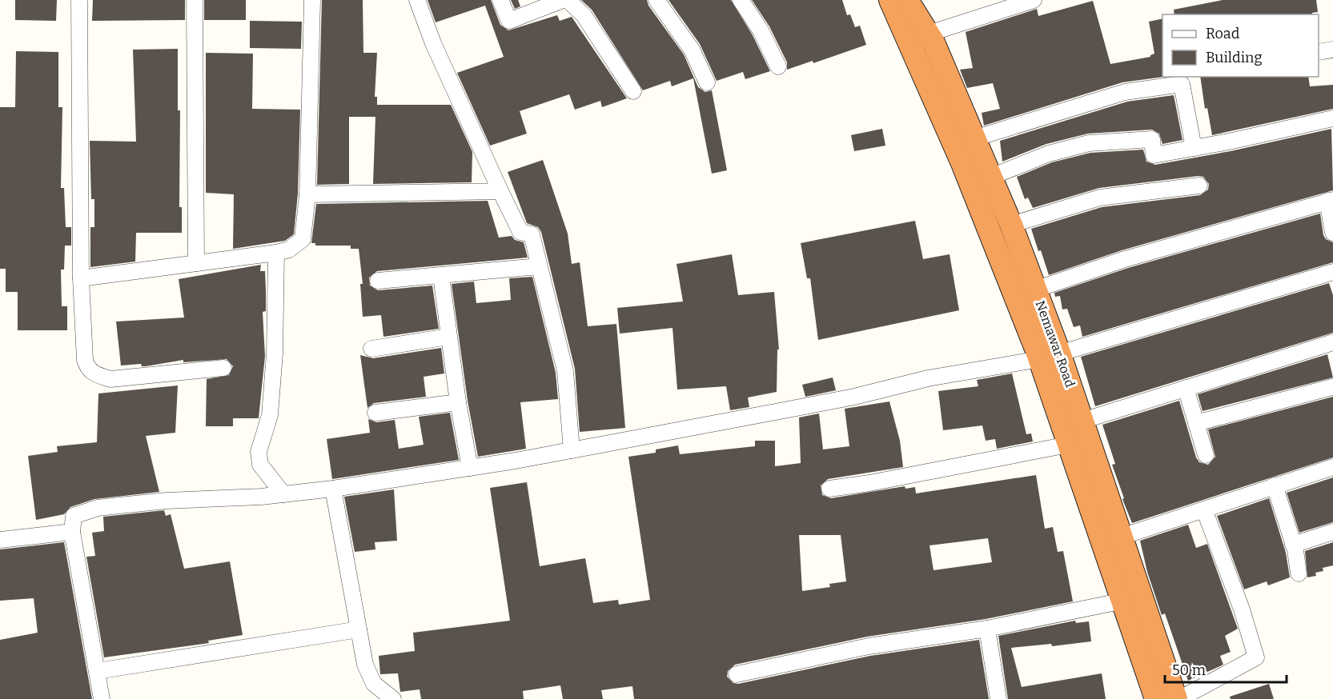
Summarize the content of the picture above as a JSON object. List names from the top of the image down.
{
  "streets": {
    "highway": ["Nemawar Road"]
  },
  "legend": ["Road", "Building"],
  "scale_bar": "50 m"
}
